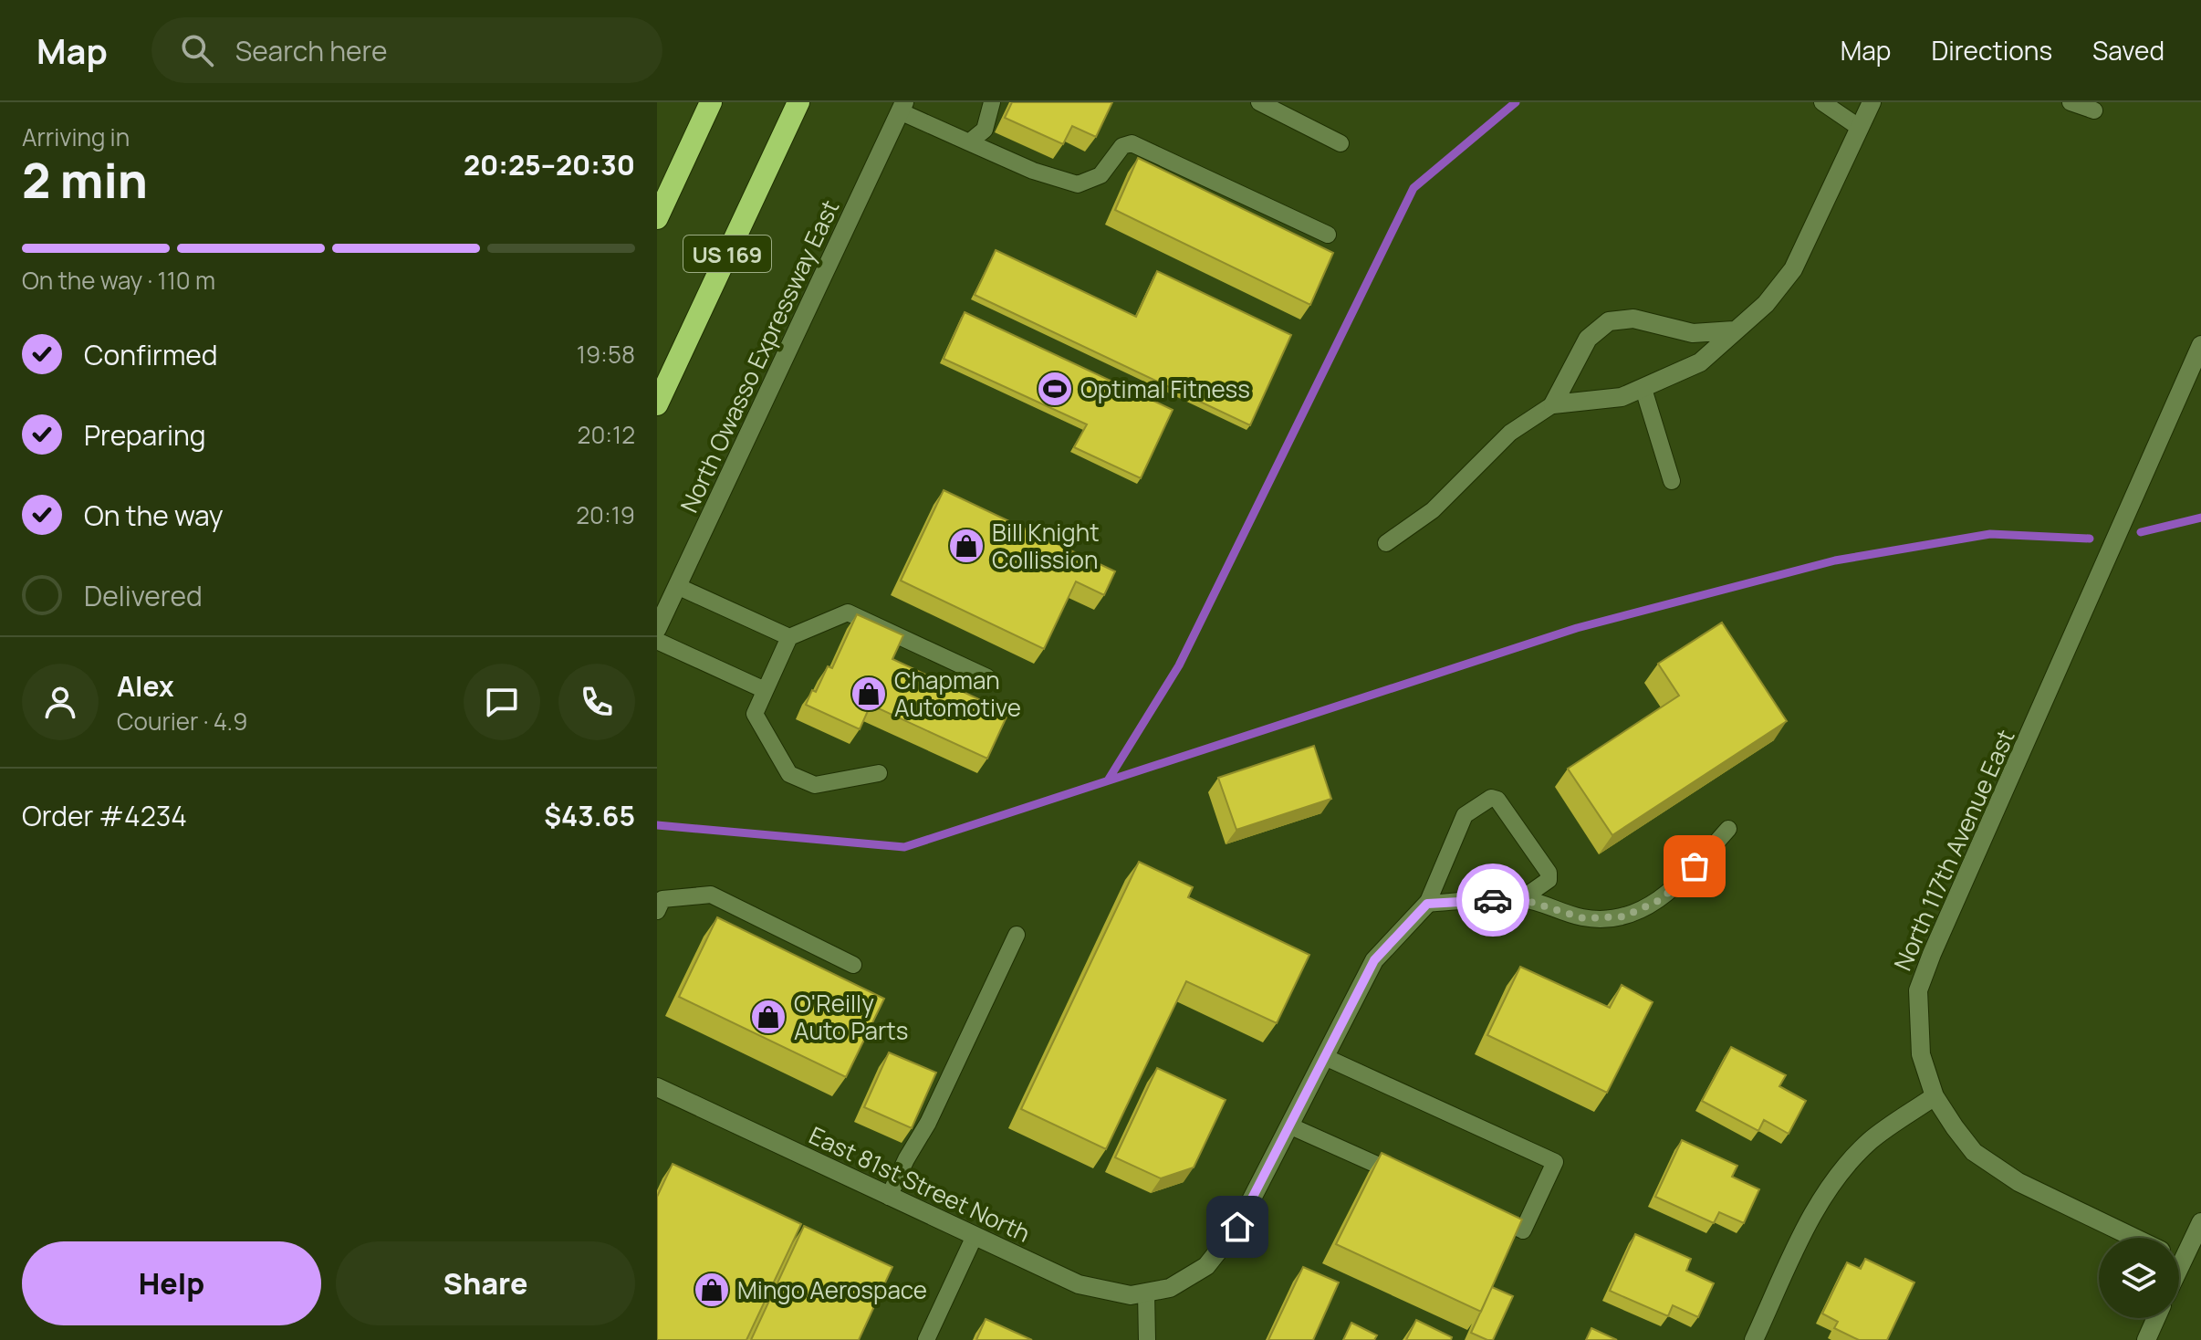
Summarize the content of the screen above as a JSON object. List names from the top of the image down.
{
  "streets": {
    "highway": ["US 169"],
    "street": ["North Owasso Expressway East", "North 117th Avenue East", "East 81st Street North"]
  },
  "places": {
    "sports": ["Optimal Fitness"],
    "shop": [
      "Bill Knight Collission",
      "Chapman Automotive",
      "O'Reilly Auto Parts",
      "Mingo Aerospace"
    ]
  },
  "page": {
    "header": "Map",
    "search": "Search here",
    "nav": ["Map", "Directions", "Saved"],
    "heading": ["2 min", "Arriving in", "20:25–20:30"],
    "panel": [
      "Alex",
      "Courier · 4.9",
      "Order #4234",
      "$43.65"
    ],
    "bar": "On the way · 110 m",
    "list": [
      ["Confirmed", "19:58"],
      ["Preparing", "20:12"],
      ["On the way", "20:19"],
      "Delivered"
    ],
    "buttons": ["Help", "Share"]
  }
}
